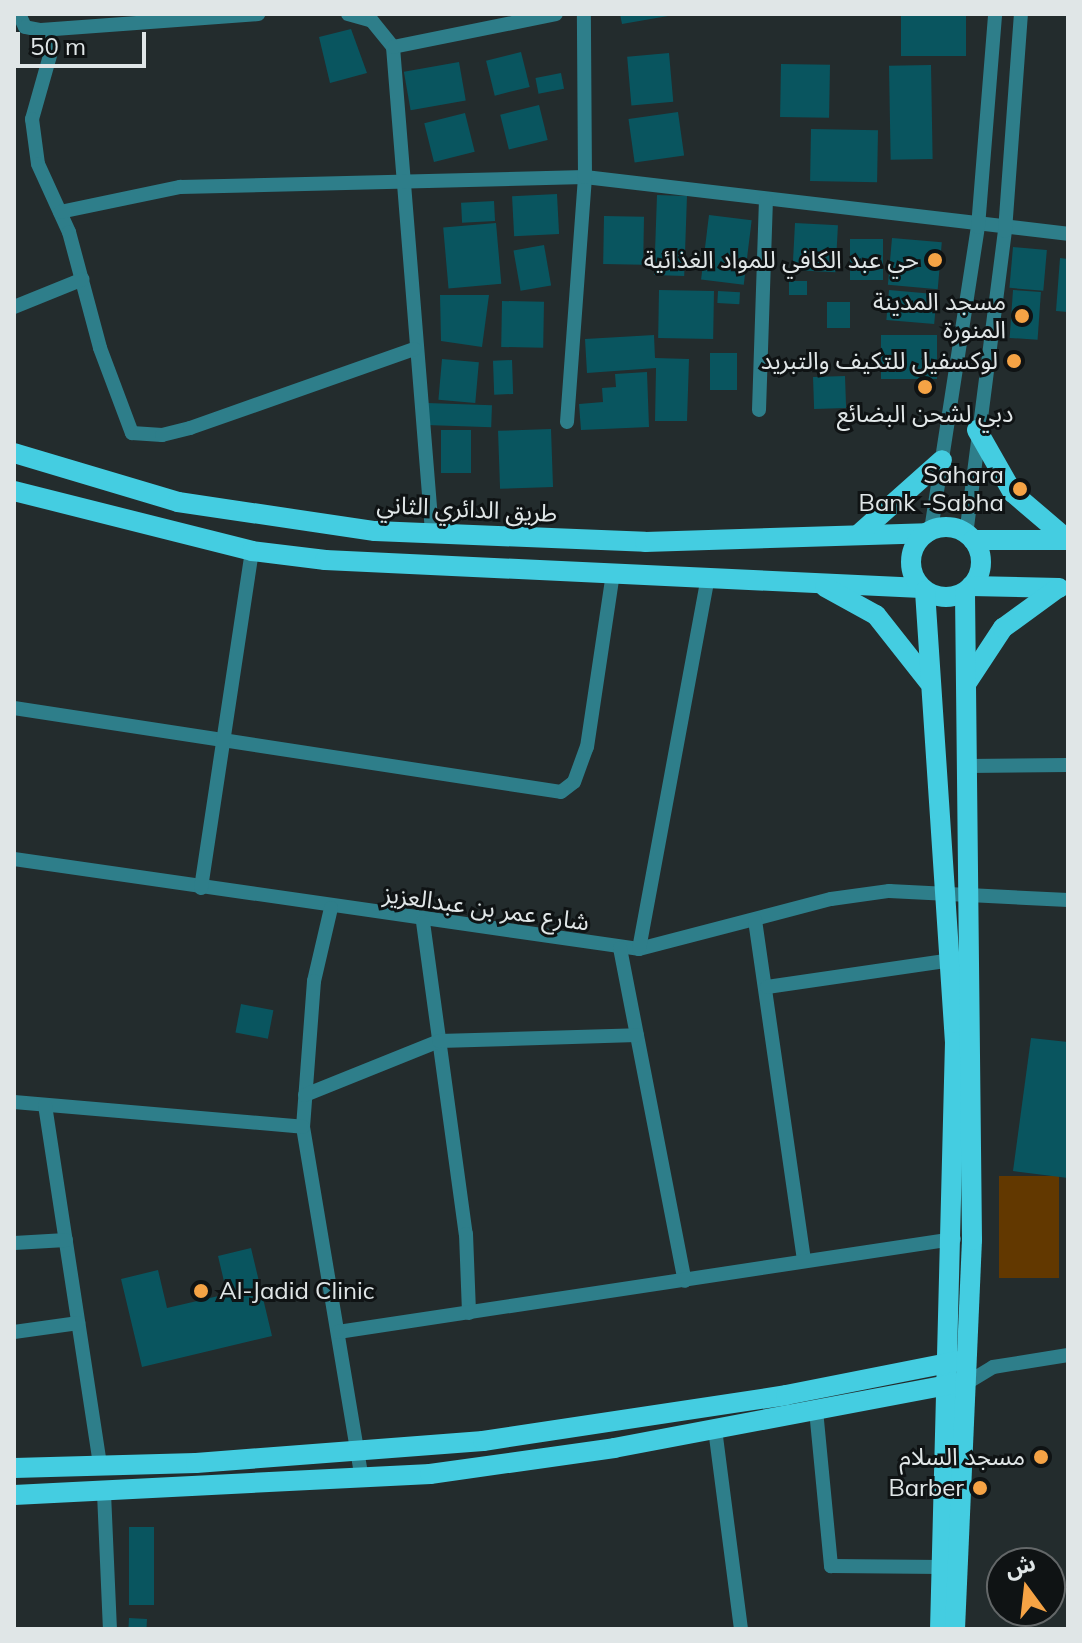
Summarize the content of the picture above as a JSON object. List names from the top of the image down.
{
  "streets": {
    "main road": ["طريق الدائري الثاني"],
    "street": ["شارع عمر بن عبدالعزيز"]
  },
  "places": [
    "حي عبد الكافي للمواد الغذائية",
    "مسجد المدينة المنورة",
    "لوكسفيل للتكيف والتبريد",
    "دبي لشحن البضائع",
    "Sahara Bank -Sabha",
    "Al-Jadid Clinic",
    "مسجد السلام",
    "Barber"
  ],
  "scale_bar": "50 m",
  "north": "top"
}
